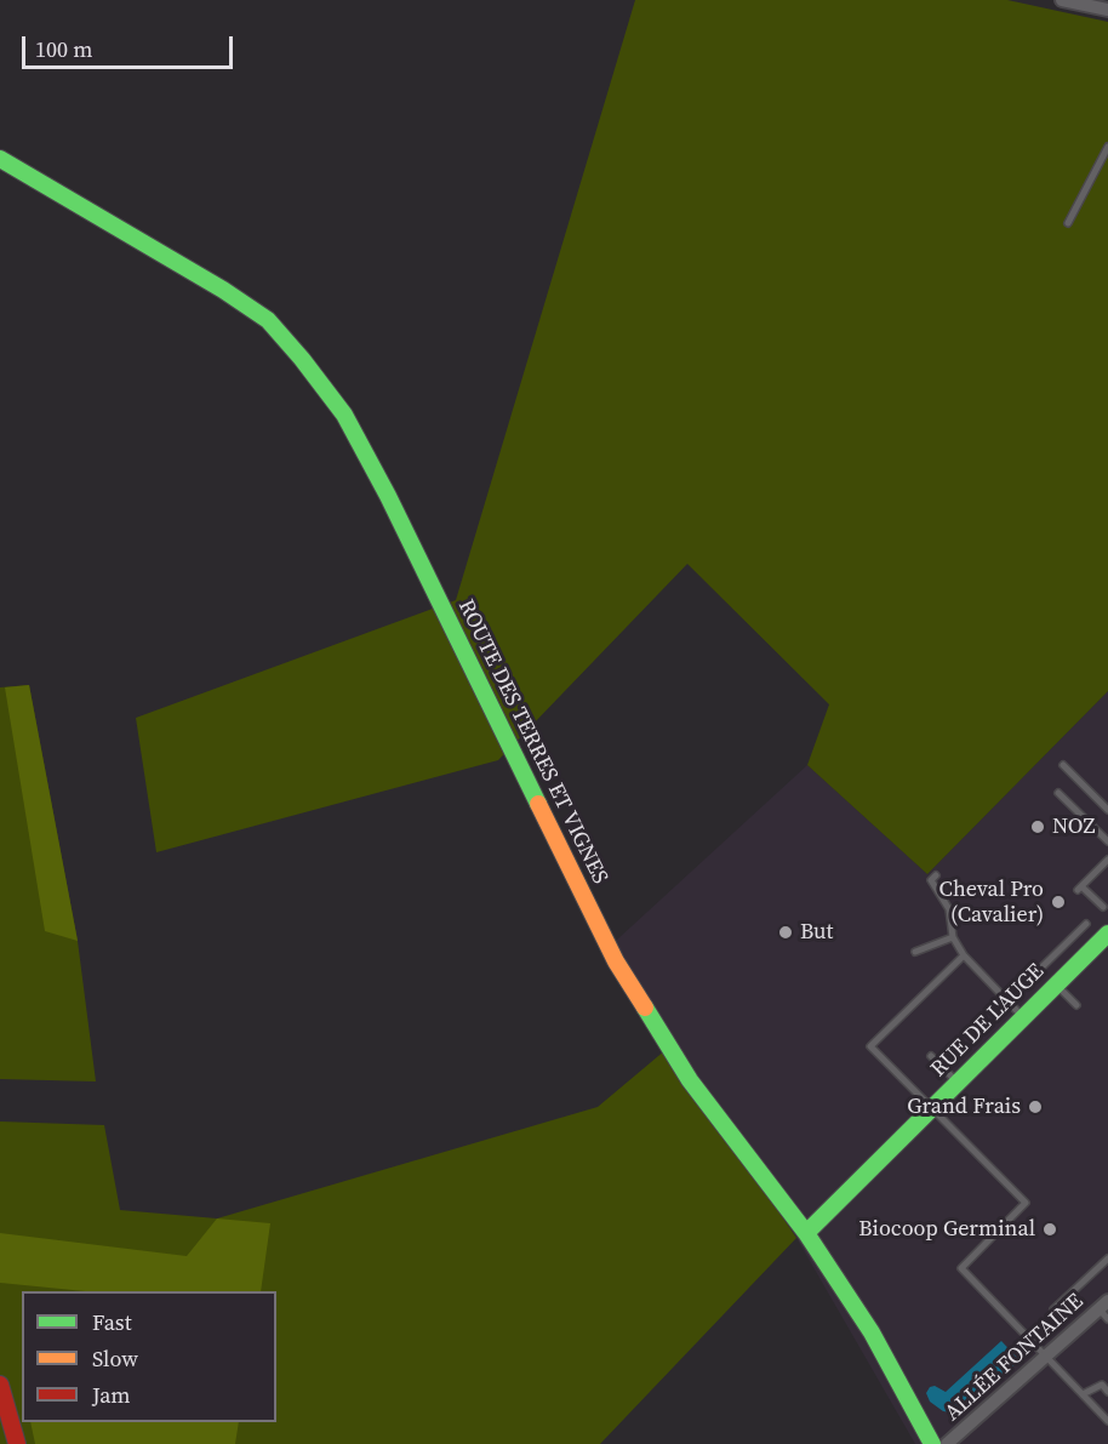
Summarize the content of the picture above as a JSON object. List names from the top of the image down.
{
  "streets": {
    "street": ["ROUTE DES TERRES ET VIGNES", "RUE DE L'AUGE", "ALLÉE FONTAINE"]
  },
  "crossings": [
    ["ROUTE DES TERRES ET VIGNES", "RUE DE L'AUGE"]
  ],
  "places": [
    "NOZ",
    "Cheval Pro (Cavalier)",
    "But",
    "Grand Frais",
    "Biocoop Germinal"
  ],
  "legend": ["Fast", "Slow", "Jam"],
  "scale_bar": "100 m"
}
